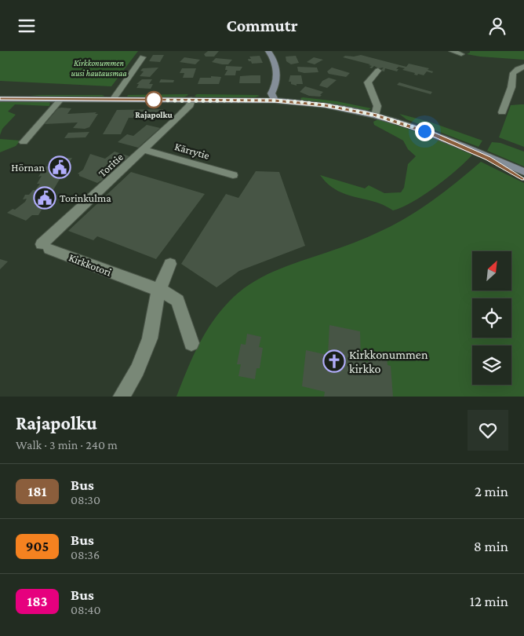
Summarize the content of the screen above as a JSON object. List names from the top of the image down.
{
  "streets": {
    "street": ["Kärrytie", "Toritie", "Kirkkotori"]
  },
  "crossings": [
    ["Kärrytie", "Toritie"],
    ["Toritie", "Kirkkotori"]
  ],
  "parks": ["Kirkkonummen uusi hautausmaa"],
  "places": {
    "other": ["Rajapolku"],
    "public building": ["Hörnan", "Torinkulma"],
    "church": ["Kirkkonummen kirkko"]
  },
  "lines": ["bus line 181"],
  "north": "top right",
  "page": {
    "header": "Commutr",
    "heading": ["Rajapolku", "Walk · 3 min · 240 m"],
    "list": [
      {
        "mark": "181",
        "name": "Bus",
        "note": "08:30",
        "value": "2 min"
      },
      {
        "mark": "905",
        "name": "Bus",
        "note": "08:36",
        "value": "8 min"
      },
      {
        "mark": "183",
        "name": "Bus",
        "note": "08:40",
        "value": "12 min"
      }
    ]
  }
}
